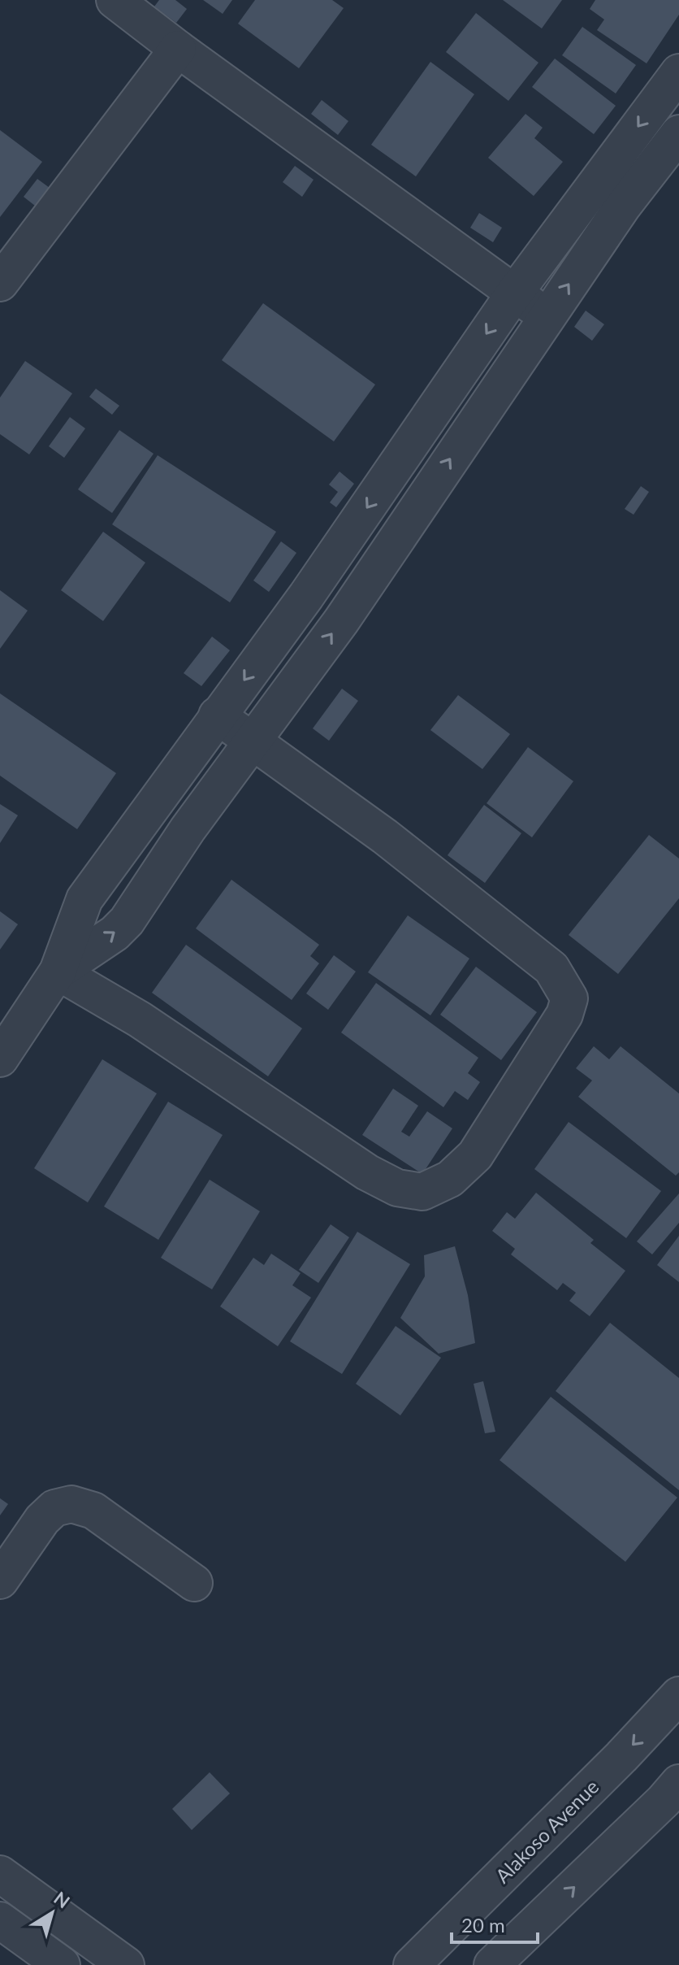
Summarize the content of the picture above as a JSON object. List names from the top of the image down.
{
  "streets": {
    "street": ["Alakoso Avenue"]
  },
  "scale_bar": "20 m",
  "north": "top right"
}
